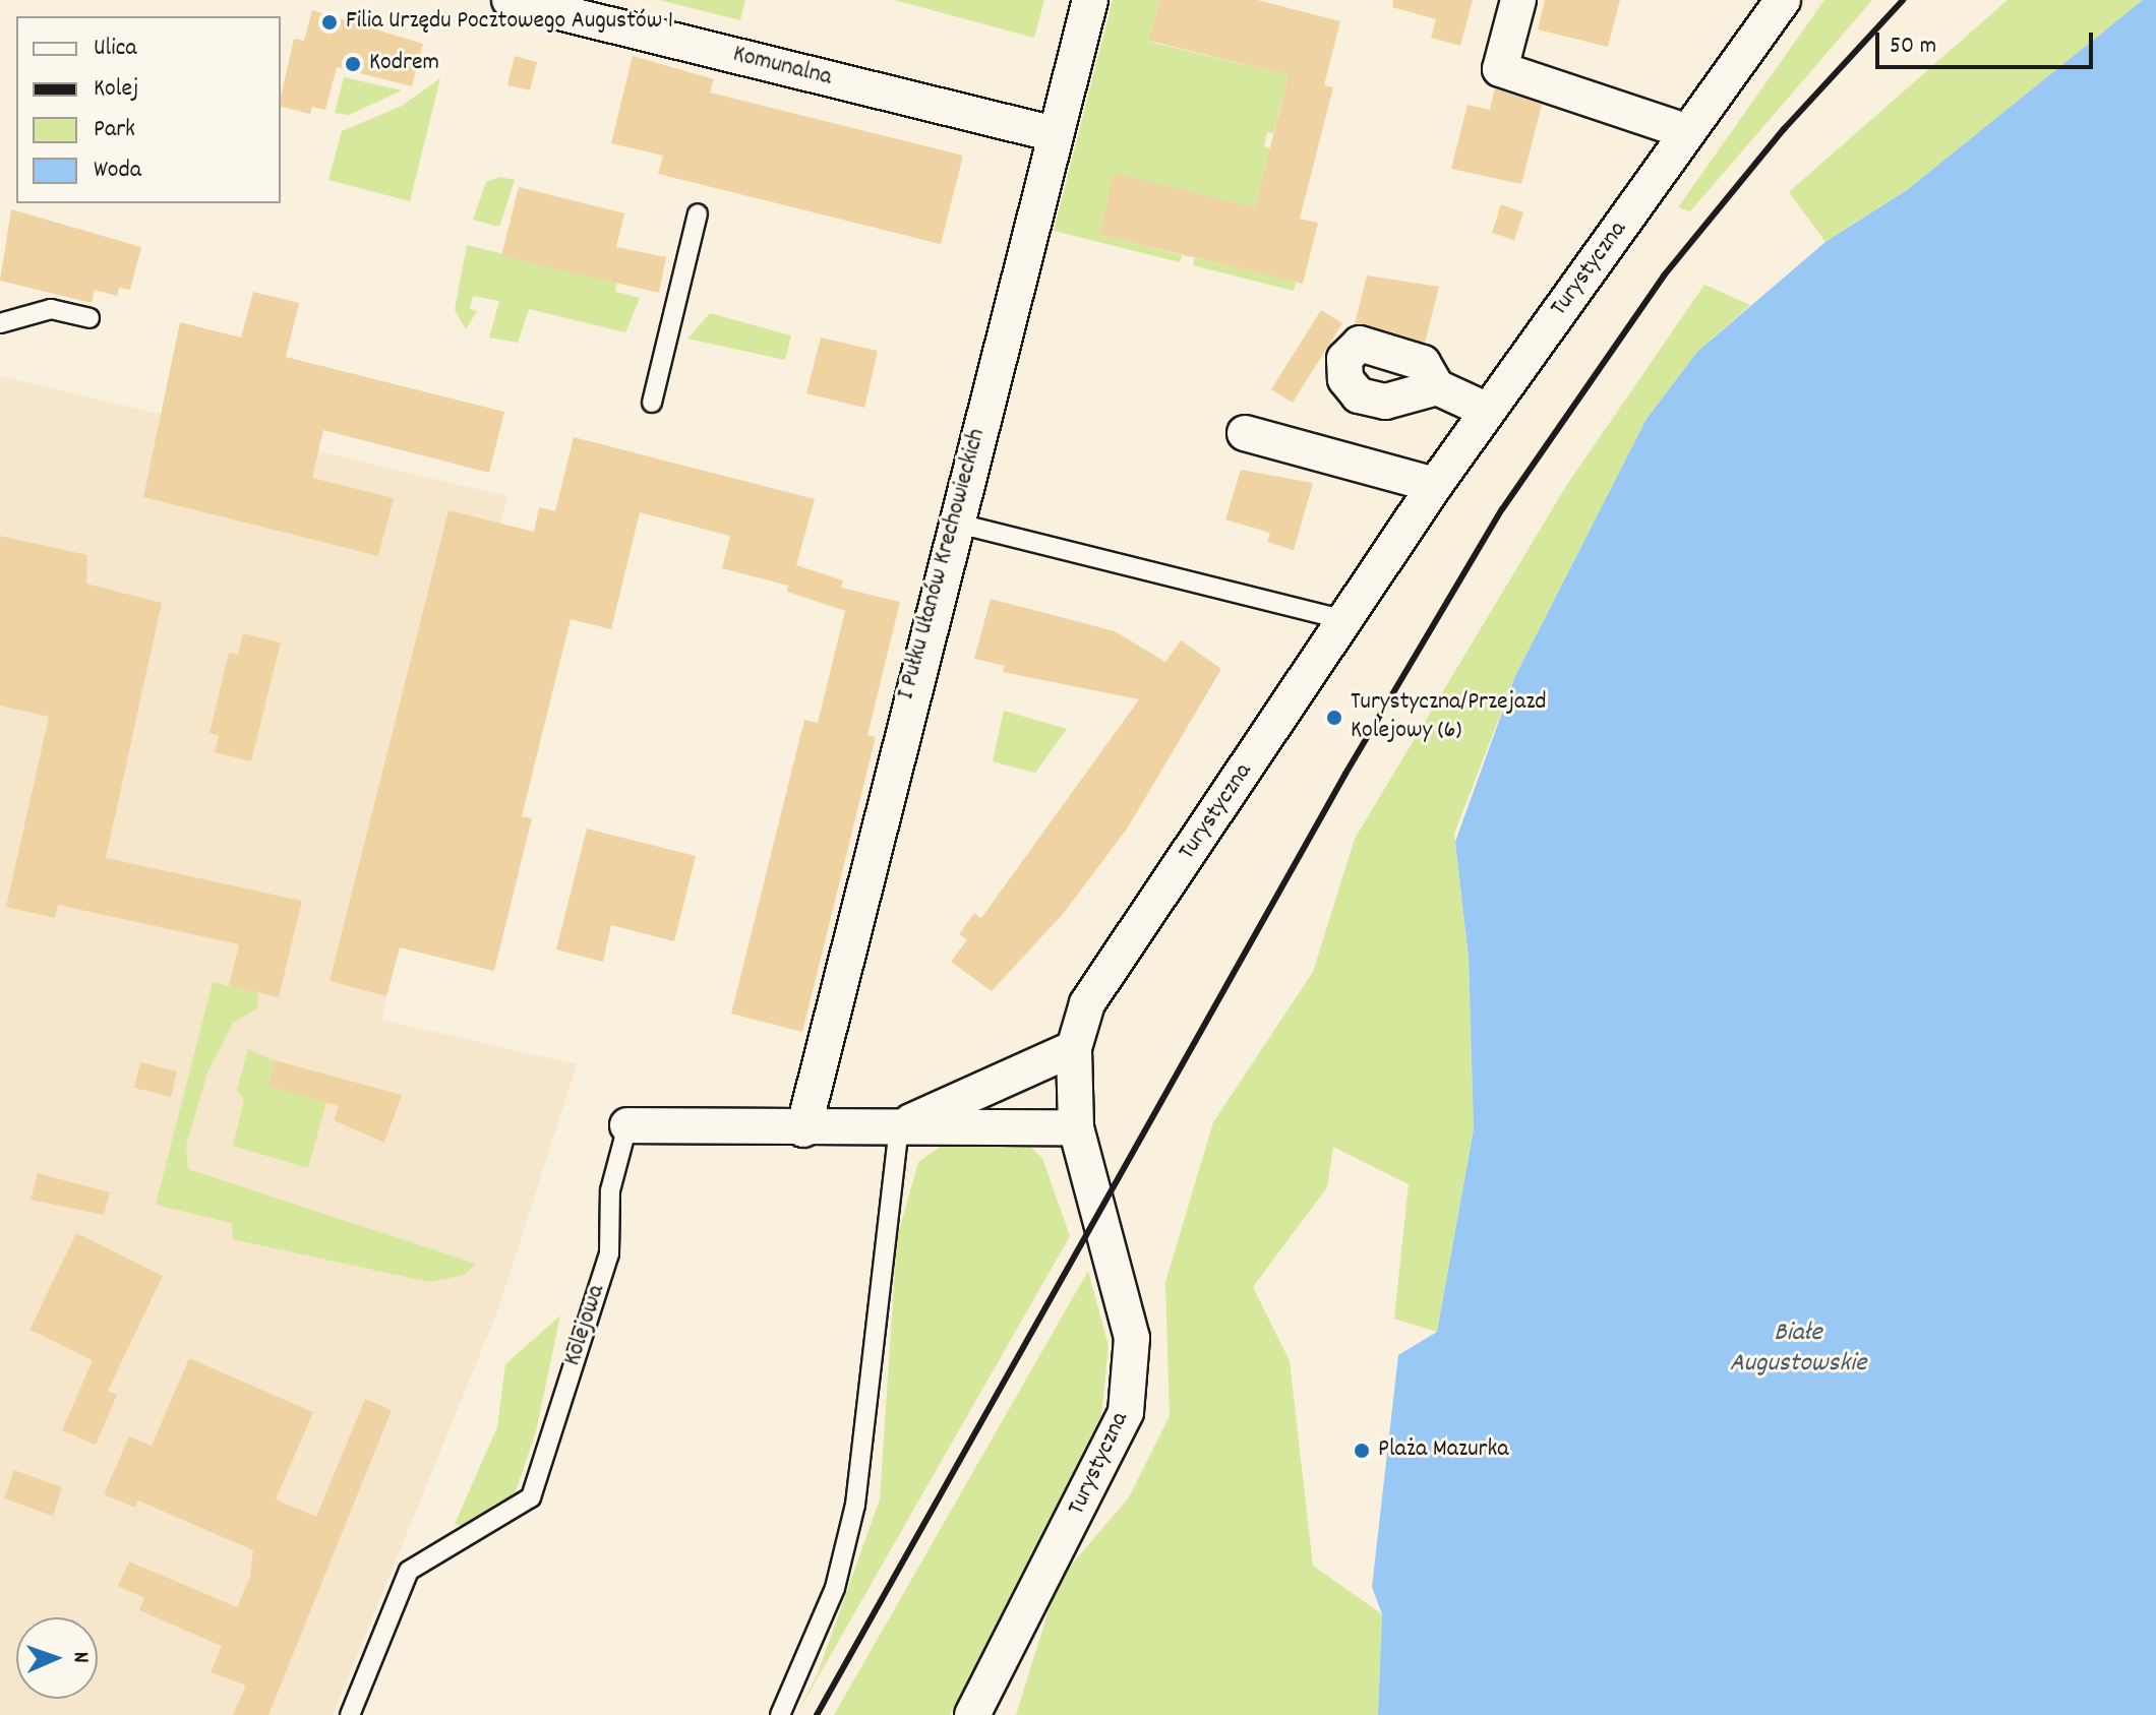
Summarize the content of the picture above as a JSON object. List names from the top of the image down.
{
  "streets": {
    "street": [
      "Komunalna",
      "Turystyczna",
      "I Pułku Ułanów Krechowieckich",
      "Kolejowa"
    ]
  },
  "crossings": [
    ["Komunalna", "I Pułku Ułanów Krechowieckich"],
    ["Turystyczna", "Kolejowa"],
    ["I Pułku Ułanów Krechowieckich", "Kolejowa"]
  ],
  "water": ["Białe Augustowskie"],
  "places": [
    "Filia Urzędu Pocztowego Augustów 1",
    "Kodrem",
    "Turystyczna/Przejazd Kolejowy (6)",
    "Plaża Mazurka"
  ],
  "legend": [
    "Ulica",
    "Kolej",
    "Park",
    "Woda"
  ],
  "scale_bar": "50 m",
  "north": "right"
}
